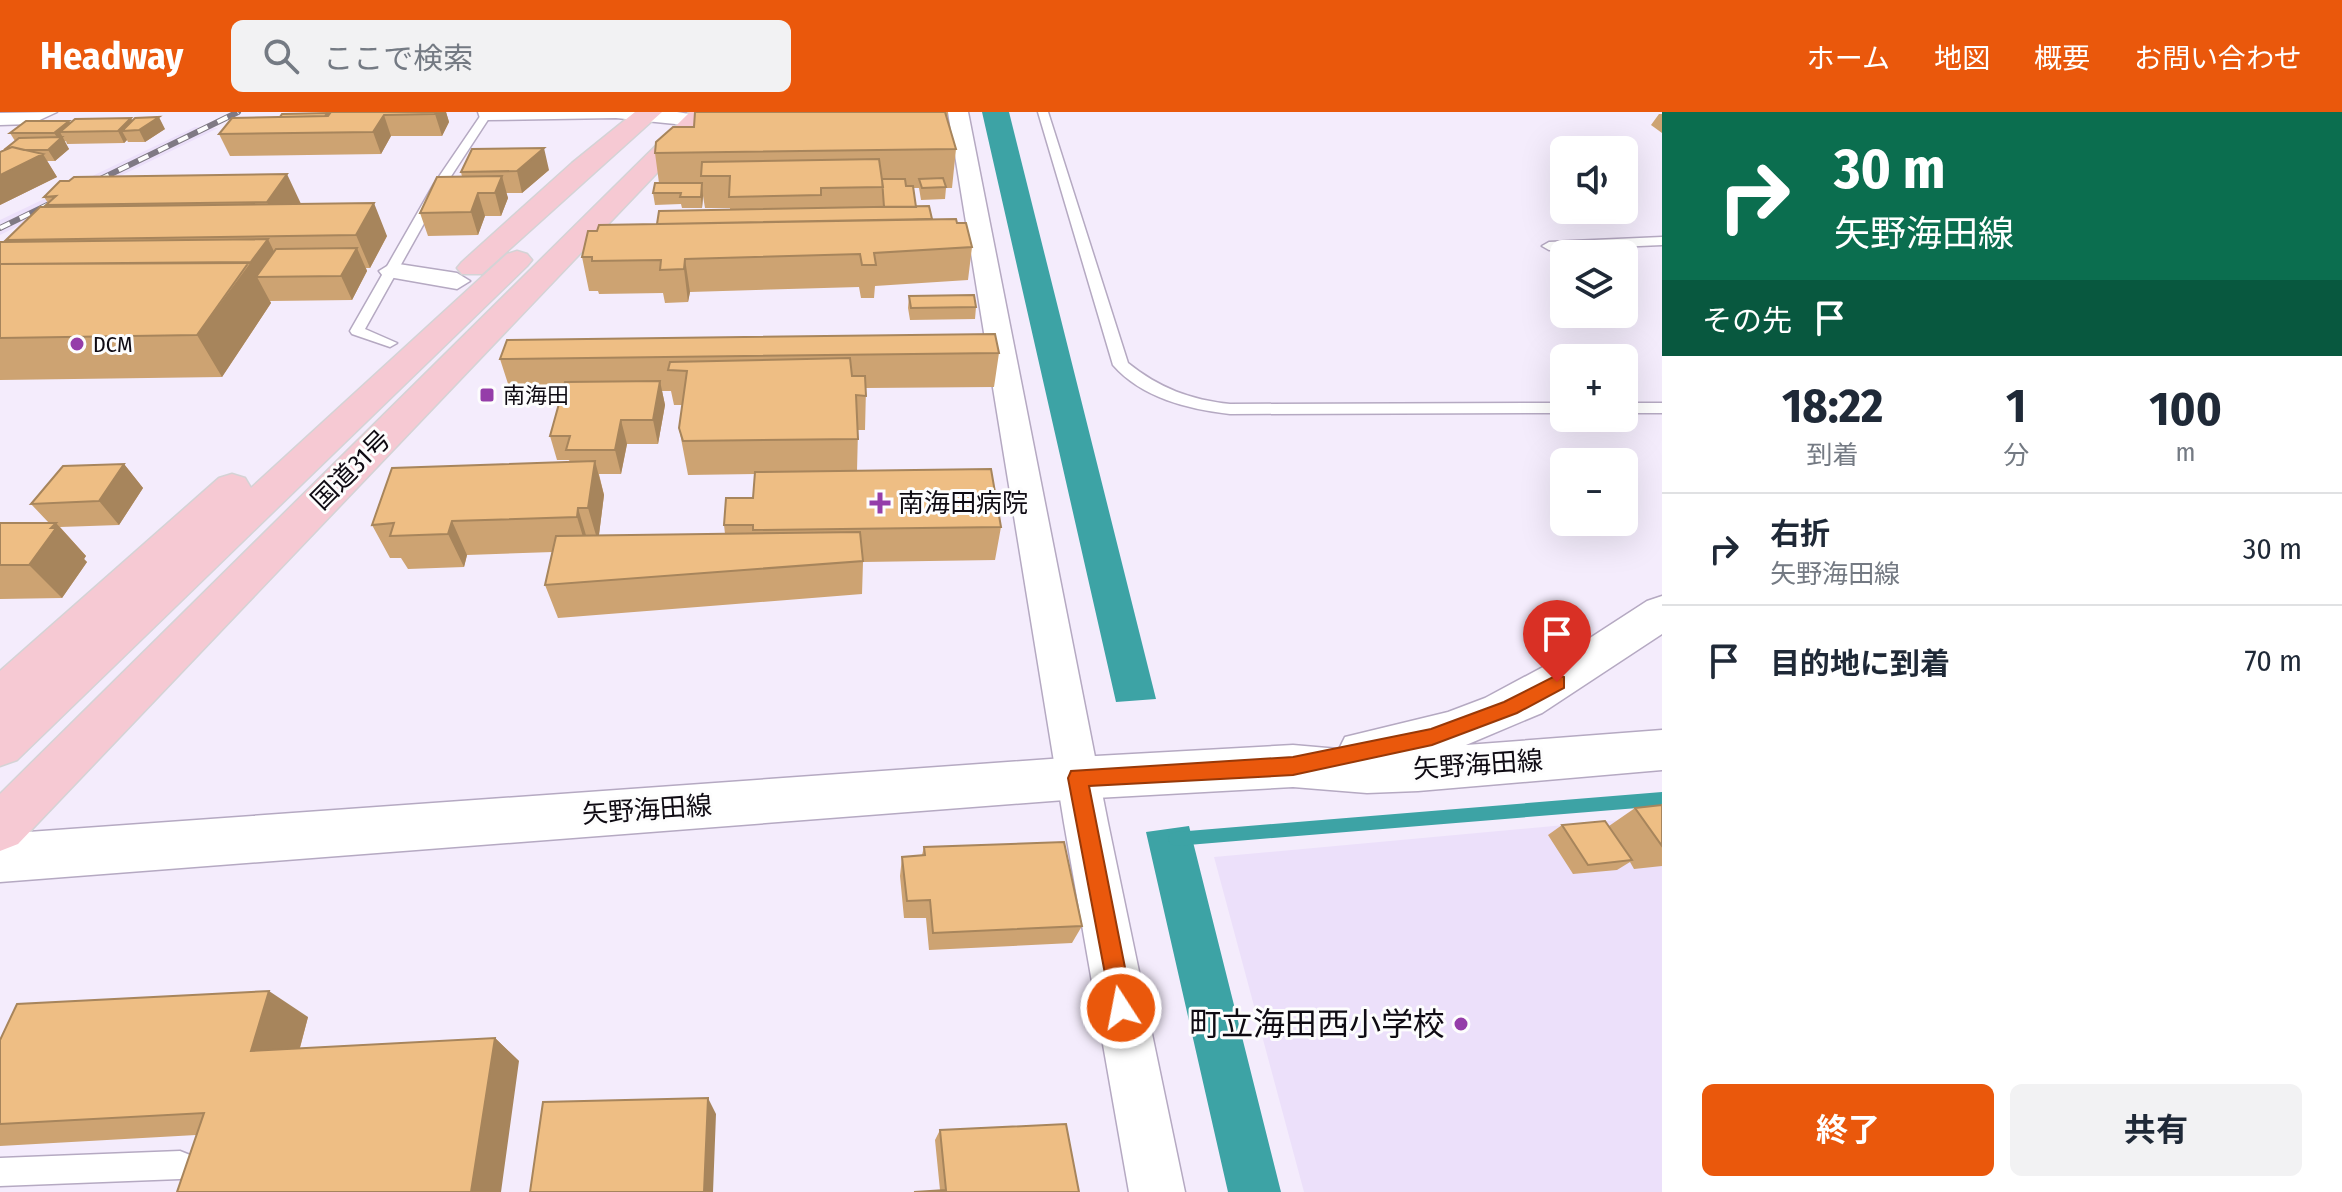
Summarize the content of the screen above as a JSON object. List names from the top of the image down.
{
  "streets": {
    "highway": ["国道31号"],
    "main road": ["矢野海田線"]
  },
  "places": {
    "other": ["DCM", "町立海田西小学校"],
    "transit": ["南海田"],
    "health": ["南海田病院"]
  },
  "page": {
    "header": "Headway",
    "search": "ここで検索",
    "nav": [
      "ホーム",
      "地図",
      "概要",
      "お問い合わせ"
    ],
    "turn": ["30 m", "矢野海田線"],
    "map_buttons": ["+", "−"],
    "then": "その先",
    "eta": [
      "18:22",
      "到着",
      "1",
      "分",
      "100",
      "m"
    ],
    "list": [
      {
        "name": "右折",
        "note": "矢野海田線",
        "value": "30 m"
      },
      {
        "name": "目的地に到着",
        "value": "70 m"
      }
    ],
    "buttons": ["終了", "共有"]
  }
}
